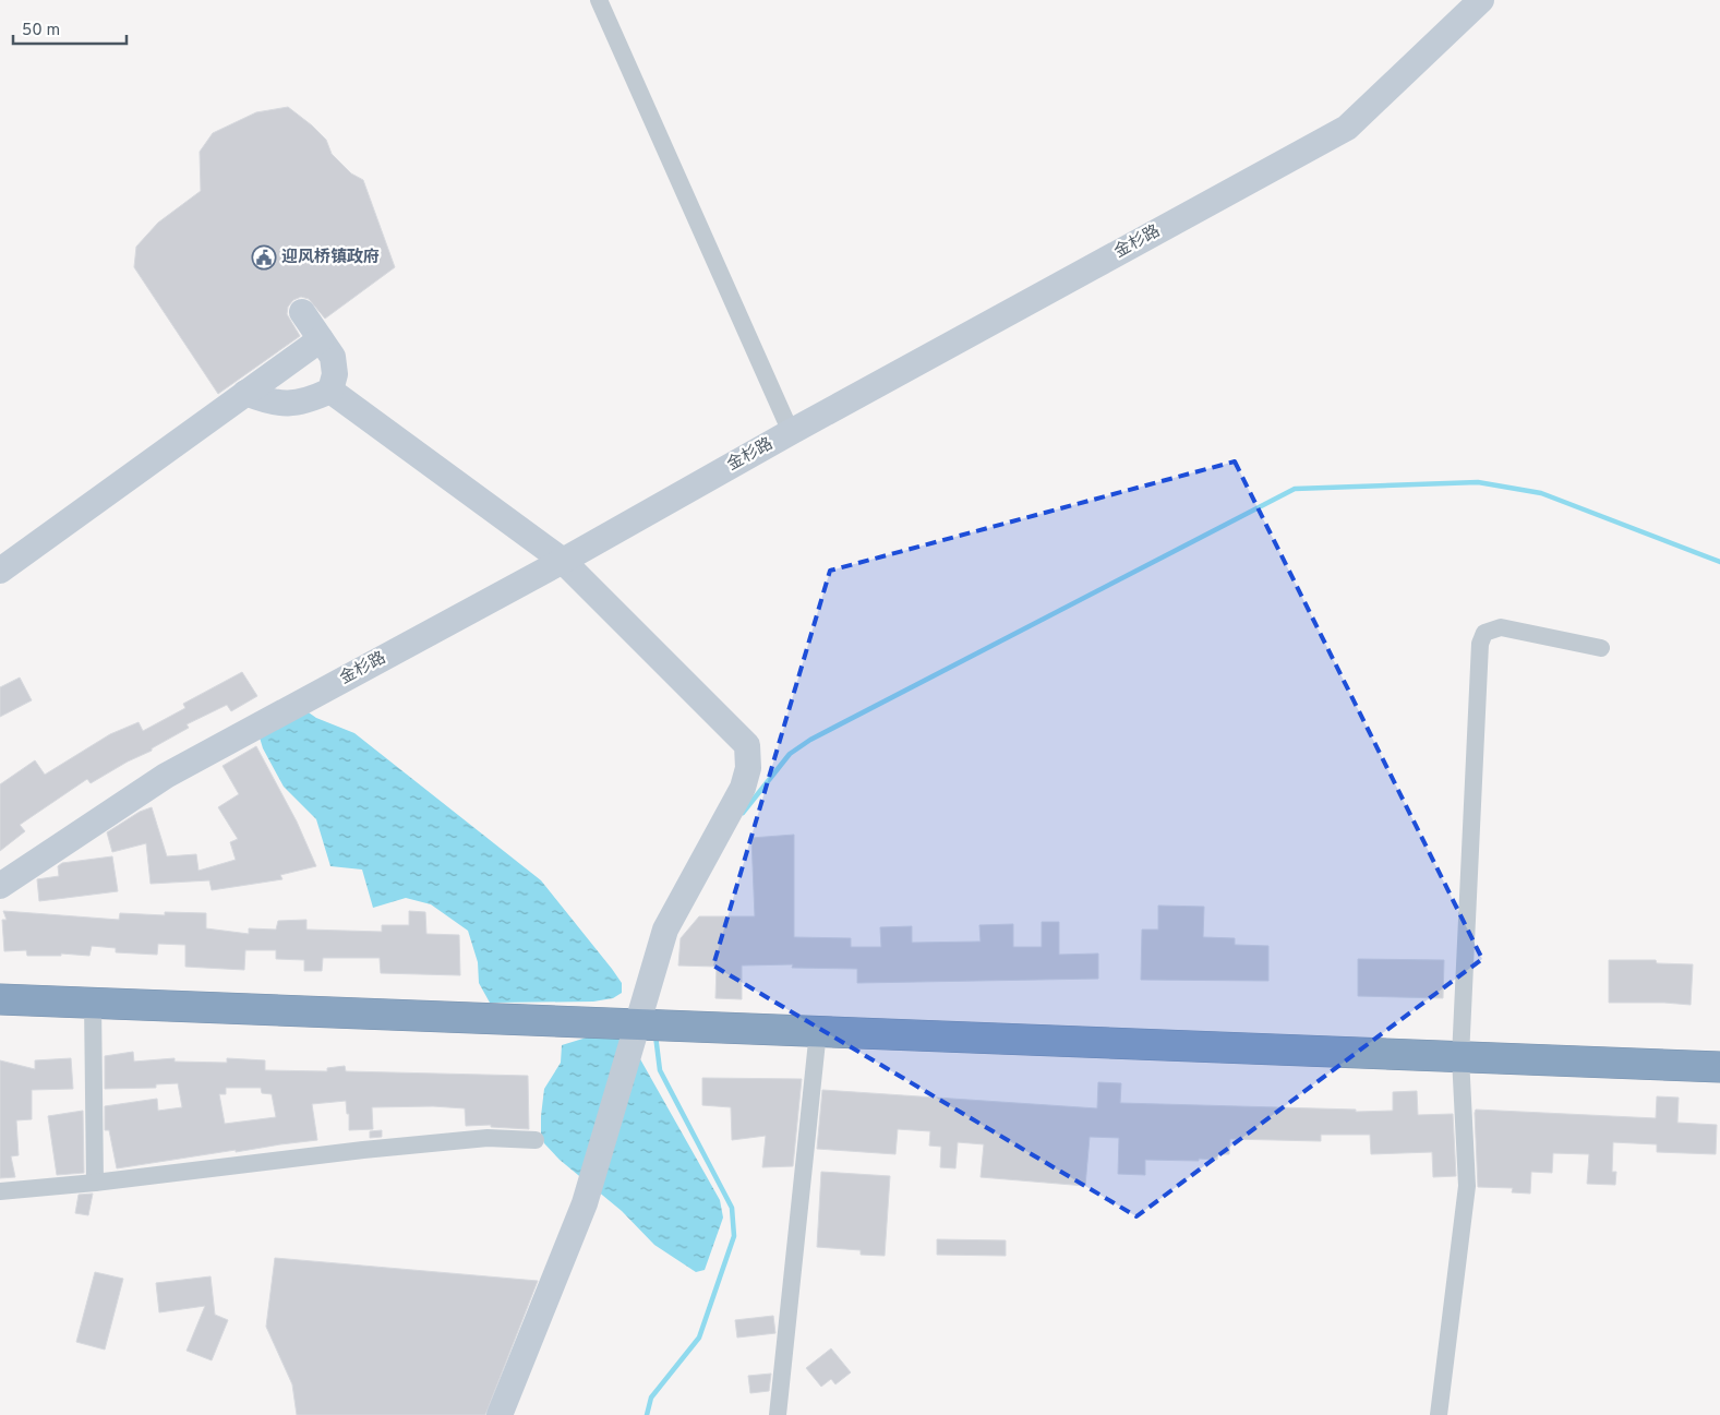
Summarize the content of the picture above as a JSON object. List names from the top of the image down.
{
  "streets": {
    "street": ["金杉路"]
  },
  "places": {
    "public building": ["迎风桥镇政府"]
  },
  "scale_bar": "50 m"
}
